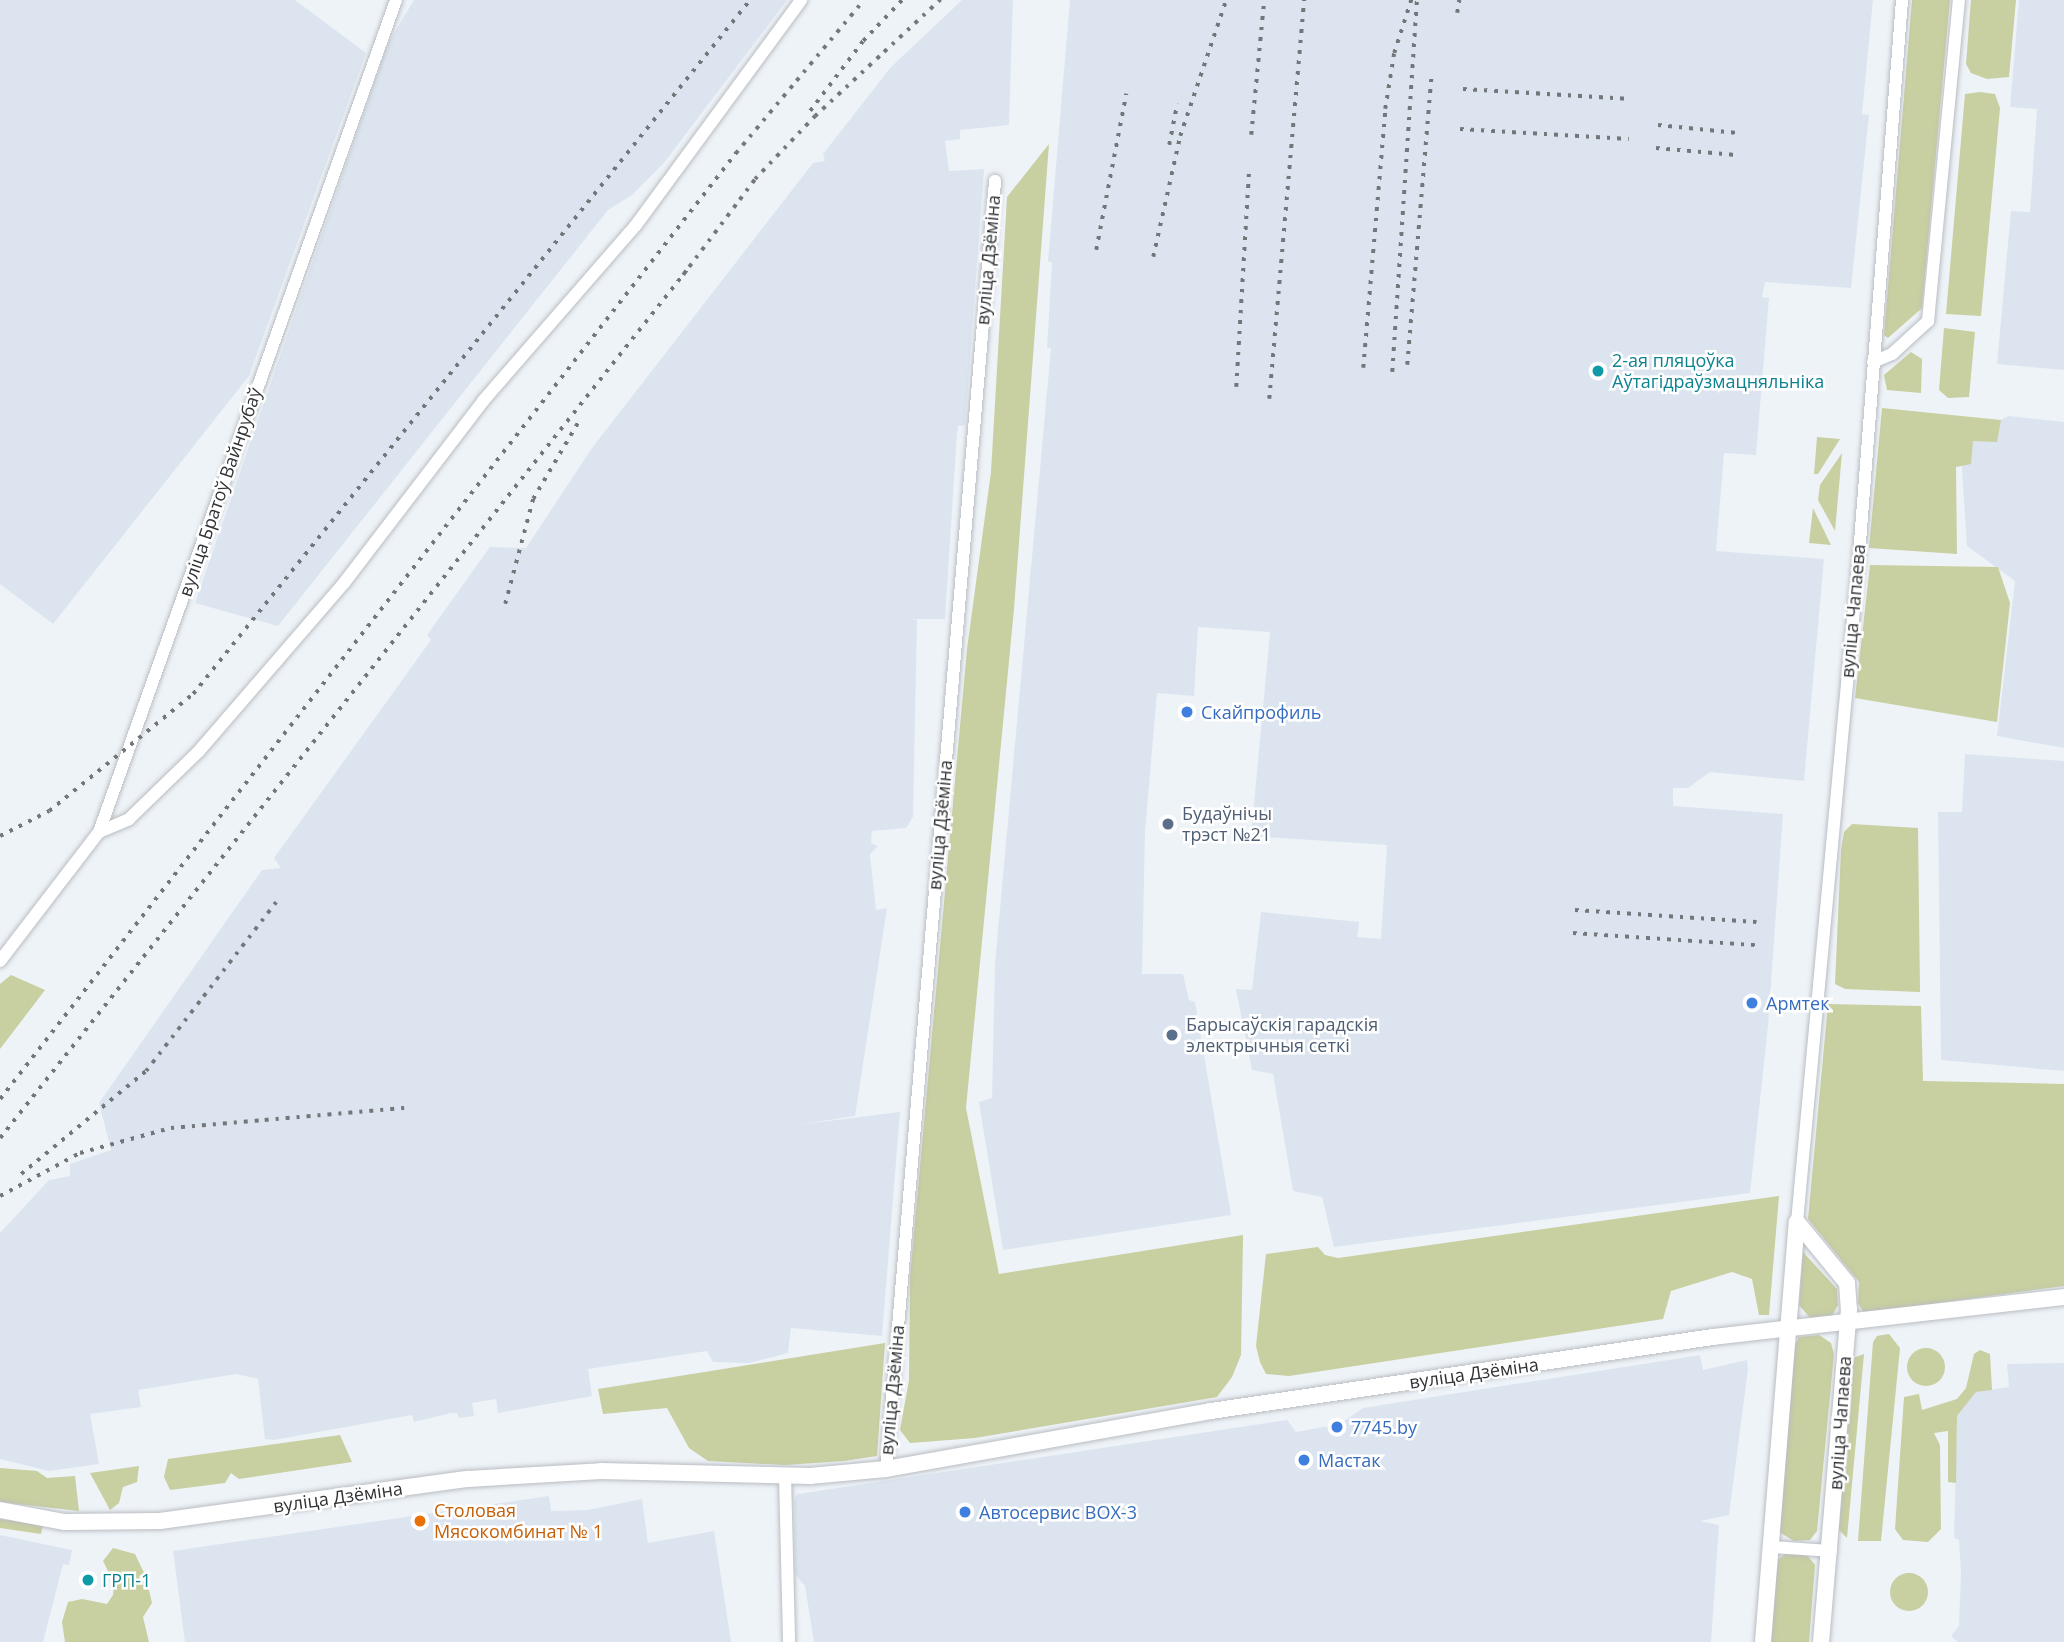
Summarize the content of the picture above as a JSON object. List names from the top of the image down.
{
  "streets": {
    "main road": ["вуліца Дзёміна", "вуліца Чапаева"],
    "street": ["вуліца Братоў Вайнрубаў"]
  },
  "crossings": [
    ["вуліца Дзёміна", "вуліца Чапаева"]
  ],
  "places": [
    "2-ая пляцоўка Аўтагідраўзмацняльніка",
    "Скайпрофиль",
    "Будаўнічы трэст №21",
    "Армтек",
    "Барысаўскія гарадскія электрычныя сеткі",
    "7745.by",
    "Мастак",
    "Автосервис BOX-3",
    "Столовая Мясокомбинат № 1",
    "ГРП-1"
  ]
}
